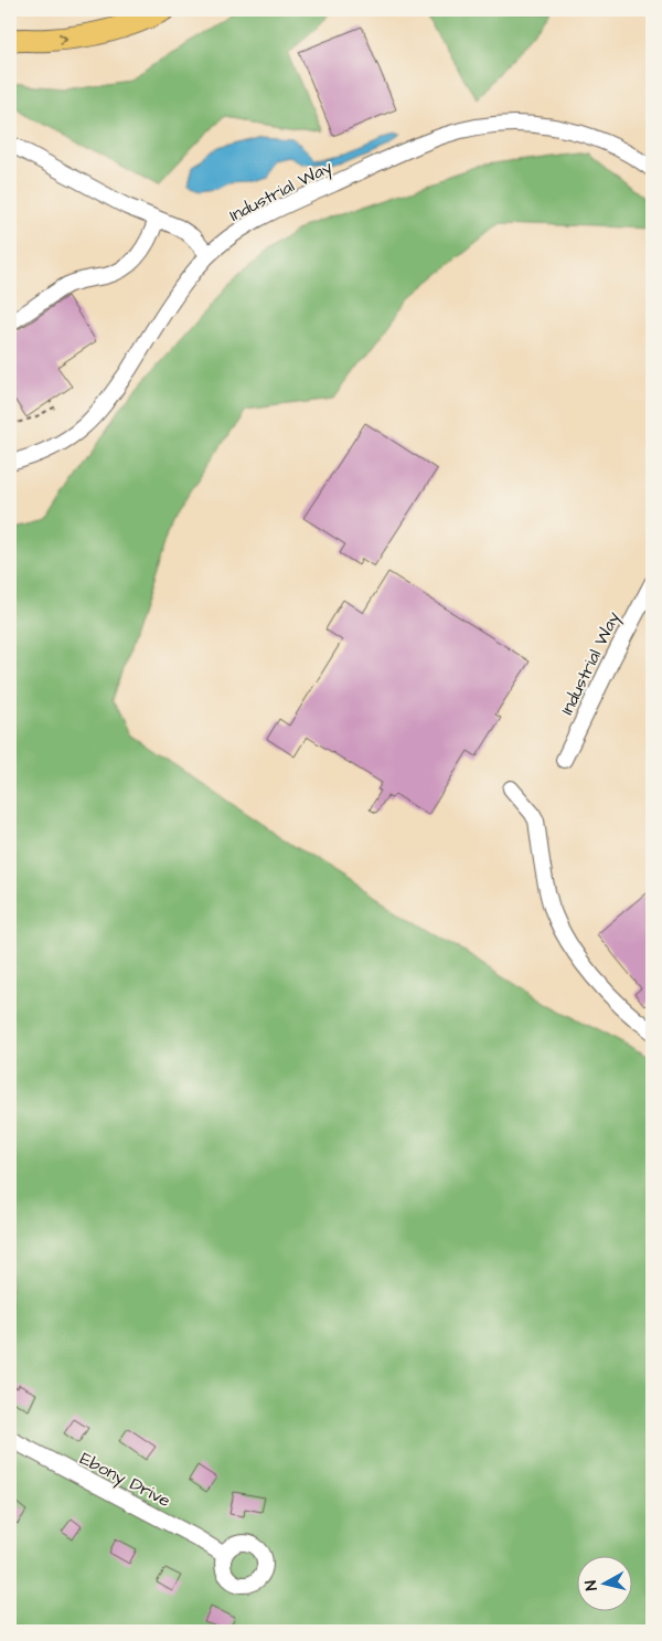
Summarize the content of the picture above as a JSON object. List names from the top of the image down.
{
  "streets": {
    "street": ["Industrial Way", "Ebony Drive"]
  },
  "north": "left"
}
